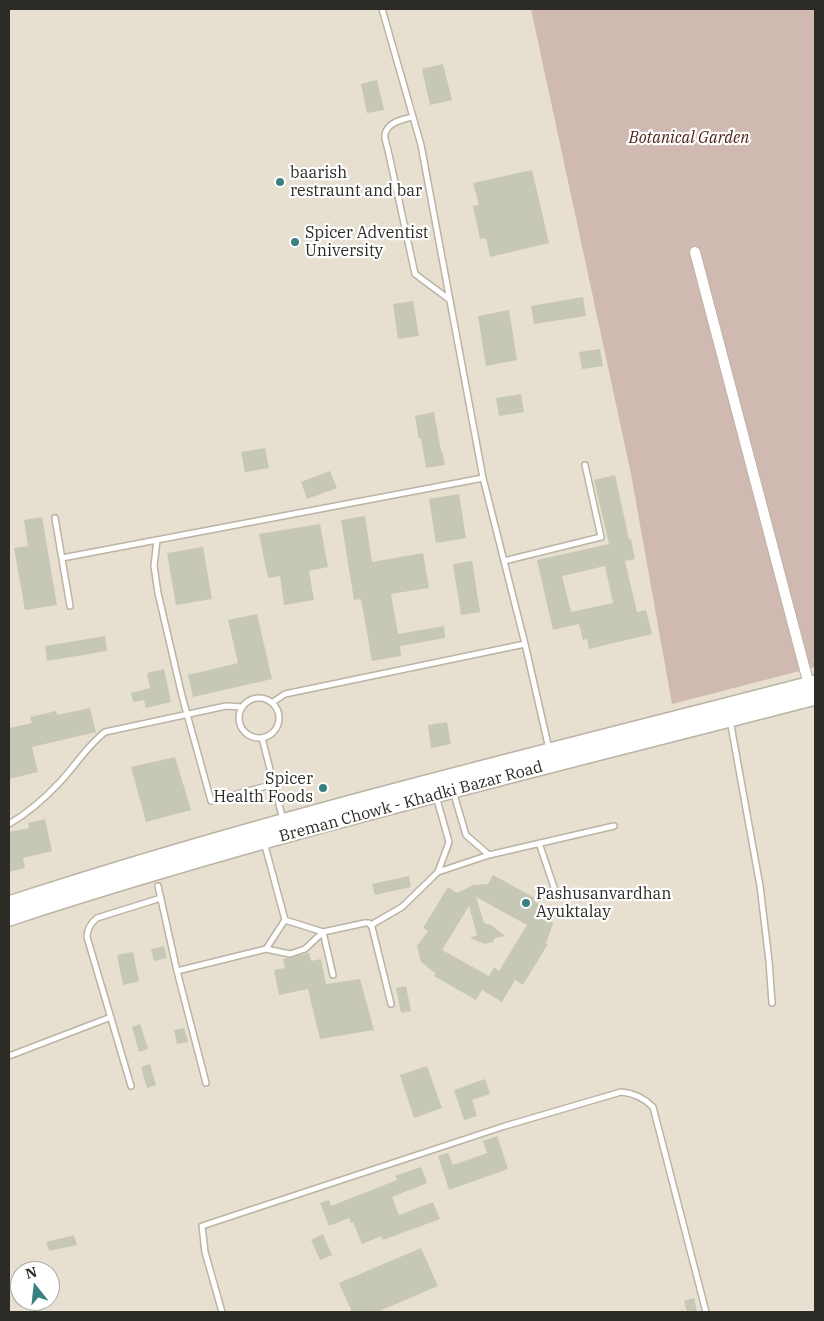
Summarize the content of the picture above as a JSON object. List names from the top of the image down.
{
  "streets": {
    "main road": ["Breman Chowk - Khadki Bazar Road"]
  },
  "parks": ["Botanical Garden"],
  "places": [
    "baarish restraunt and bar",
    "Spicer Adventist University",
    "Spicer Health Foods",
    "Pashusanvardhan Ayuktalay"
  ],
  "north": "top"
}
